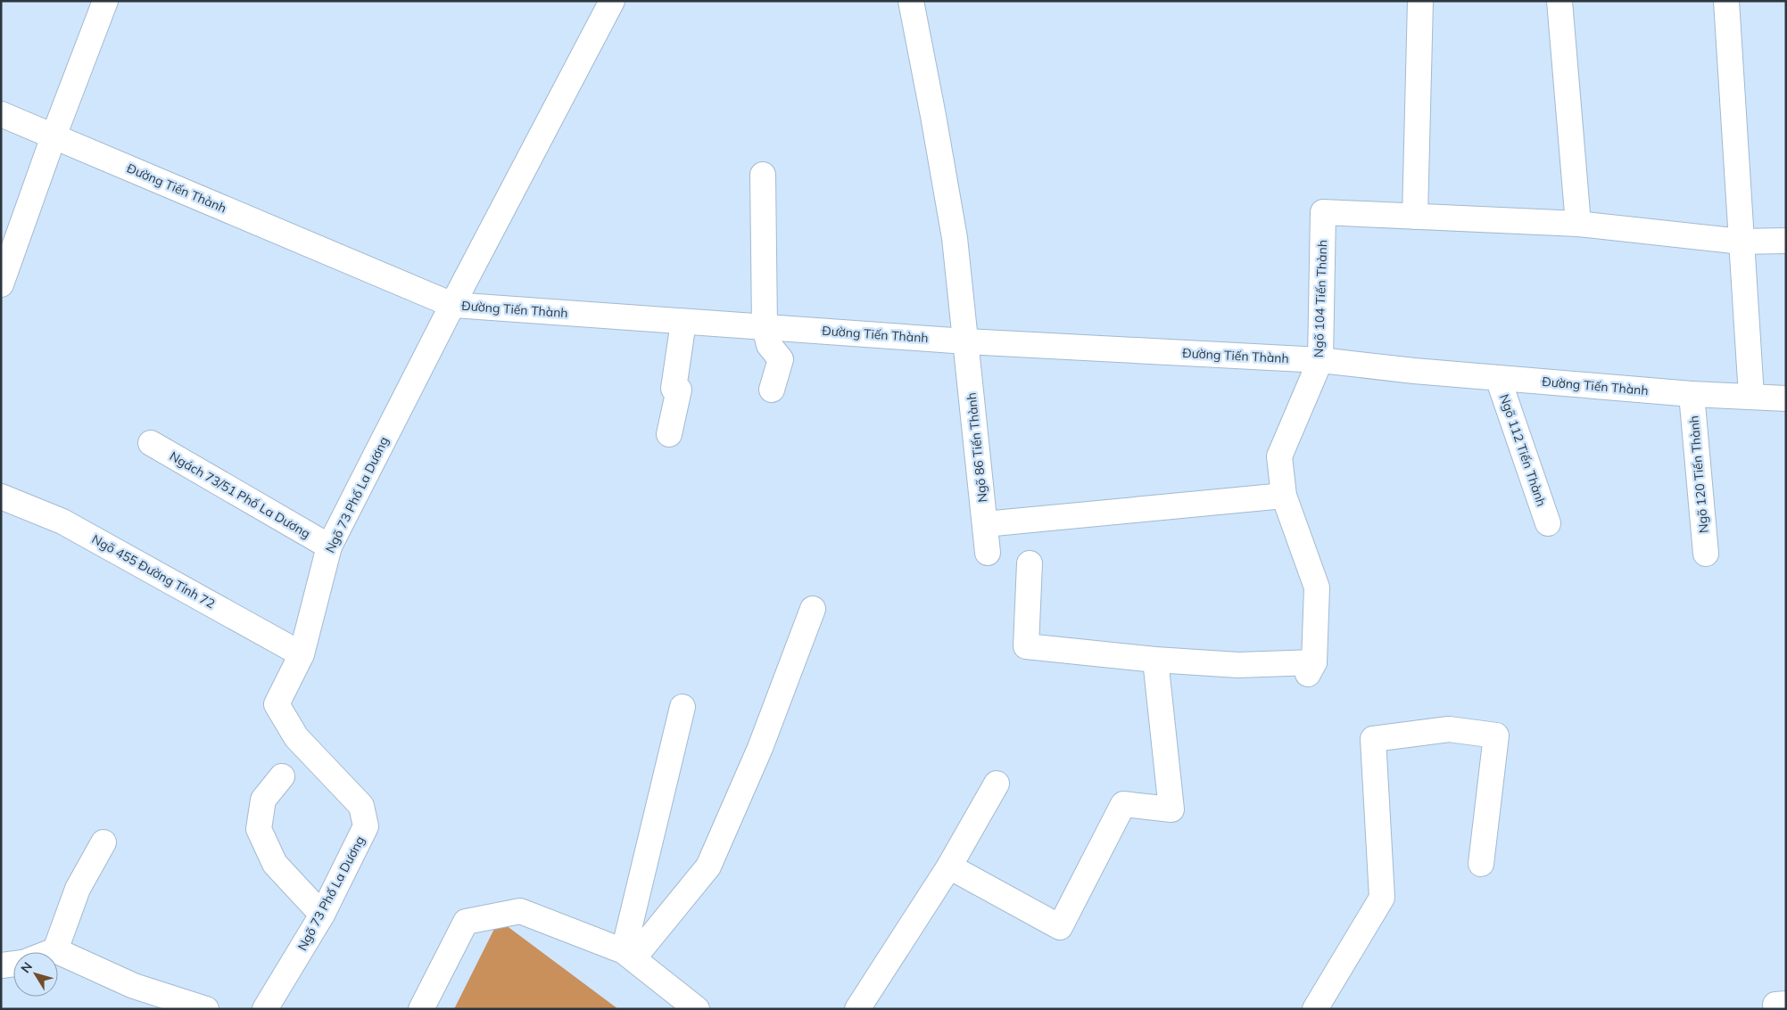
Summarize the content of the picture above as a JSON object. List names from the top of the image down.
{
  "streets": {
    "street": [
      "Đường Tiến Thành",
      "Ngõ 104 Tiến Thành",
      "Ngõ 86 Tiến Thành",
      "Ngõ 112 Tiến Thành",
      "Ngõ 120 Tiến Thành",
      "Ngách 73/51 Phố La Dương",
      "Ngõ 73 Phố La Dương",
      "Ngõ 455 Đường Tỉnh 72"
    ]
  },
  "crossings": [
    ["Đường Tiến Thành", "Ngõ 104 Tiến Thành"],
    ["Đường Tiến Thành", "Ngõ 86 Tiến Thành"],
    ["Đường Tiến Thành", "Ngõ 112 Tiến Thành"],
    ["Đường Tiến Thành", "Ngõ 120 Tiến Thành"],
    ["Đường Tiến Thành", "Ngõ 73 Phố La Dương"],
    ["Ngách 73/51 Phố La Dương", "Ngõ 73 Phố La Dương"],
    ["Ngõ 73 Phố La Dương", "Ngõ 455 Đường Tỉnh 72"]
  ],
  "north": "top left"
}
